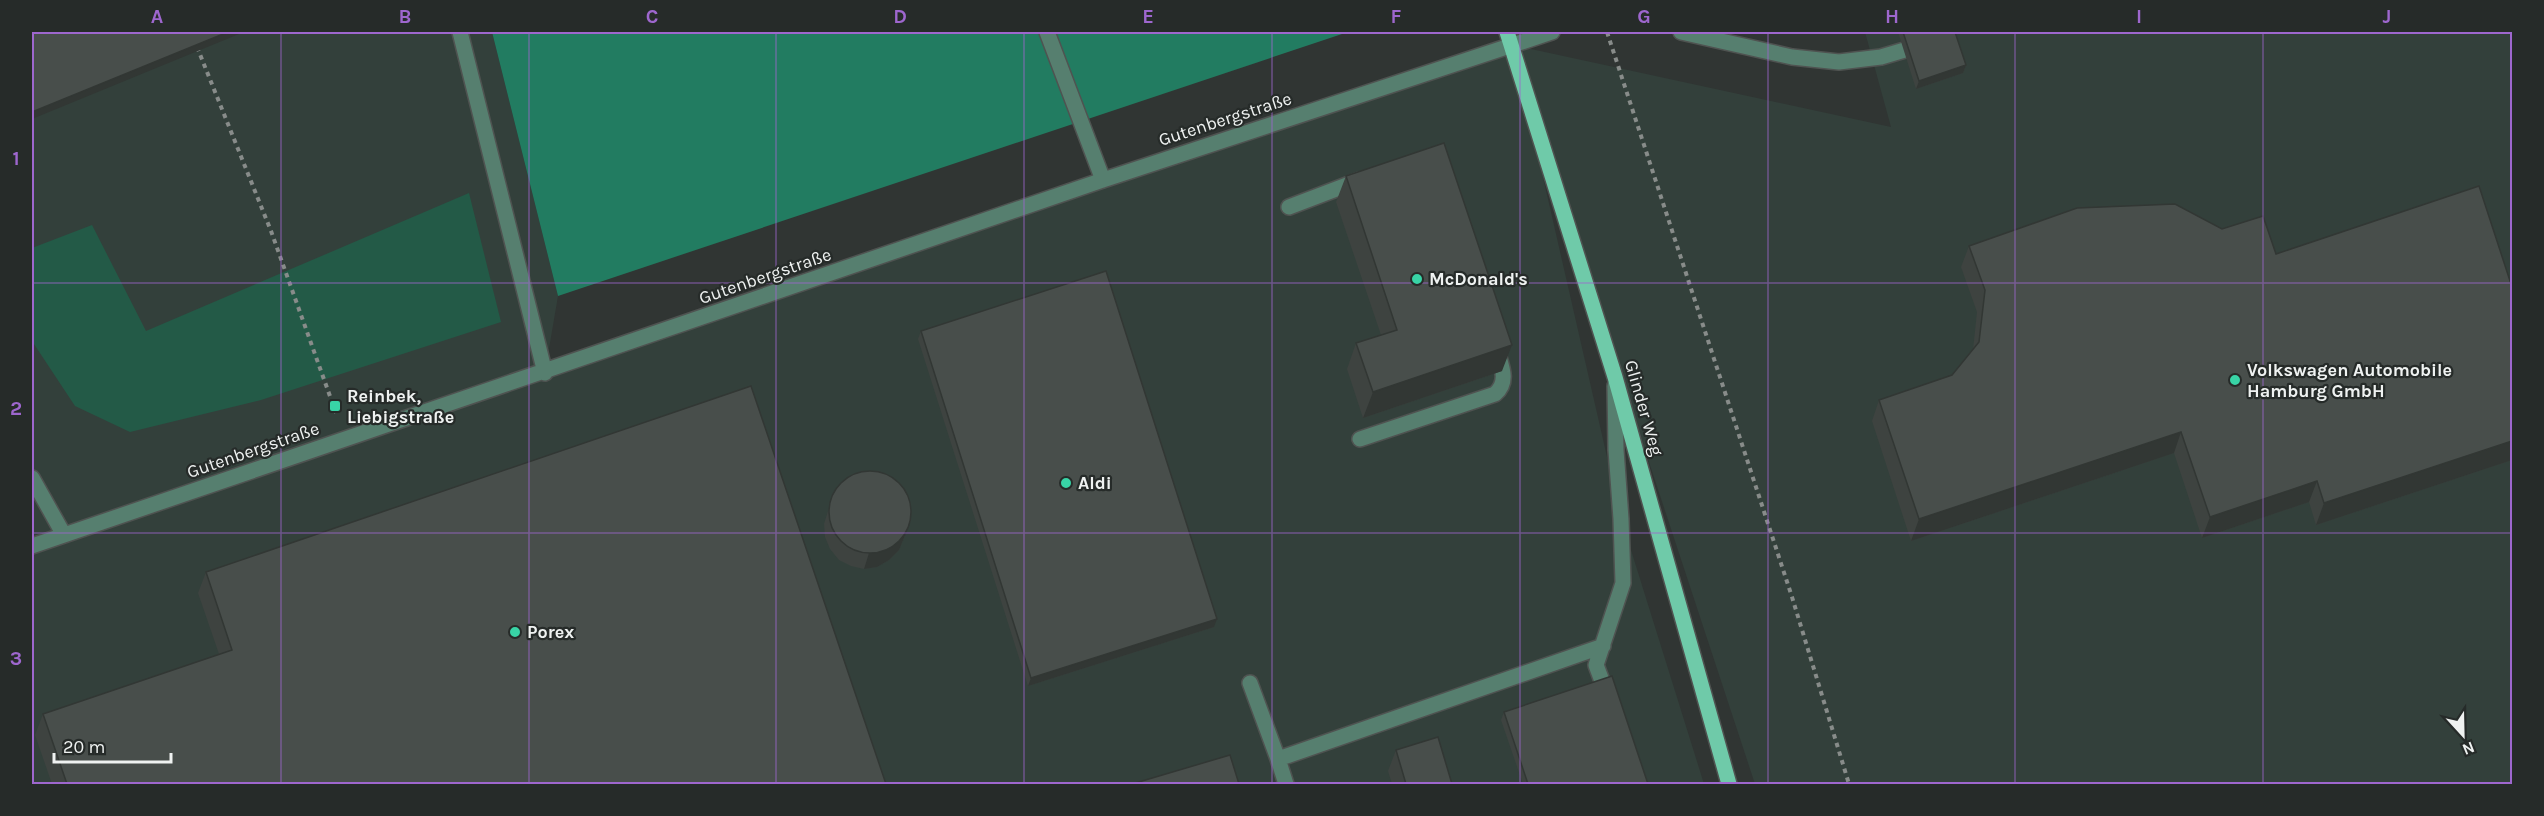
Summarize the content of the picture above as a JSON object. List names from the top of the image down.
{
  "streets": {
    "main road": ["Glinder Weg"],
    "street": ["Gutenbergstraße"]
  },
  "crossings": [
    ["Gutenbergstraße", "Glinder Weg"]
  ],
  "places": {
    "other": [
      "McDonald's",
      "Volkswagen Automobile Hamburg GmbH",
      "Aldi",
      "Porex"
    ],
    "transit": ["Reinbek, Liebigstraße"]
  },
  "scale_bar": "20 m",
  "north": "bottom",
  "grid": {
    "columns": [
      "A",
      "B",
      "C",
      "D",
      "E",
      "F",
      "G",
      "H",
      "I",
      "J"
    ],
    "rows": ["1", "2", "3"]
  }
}
